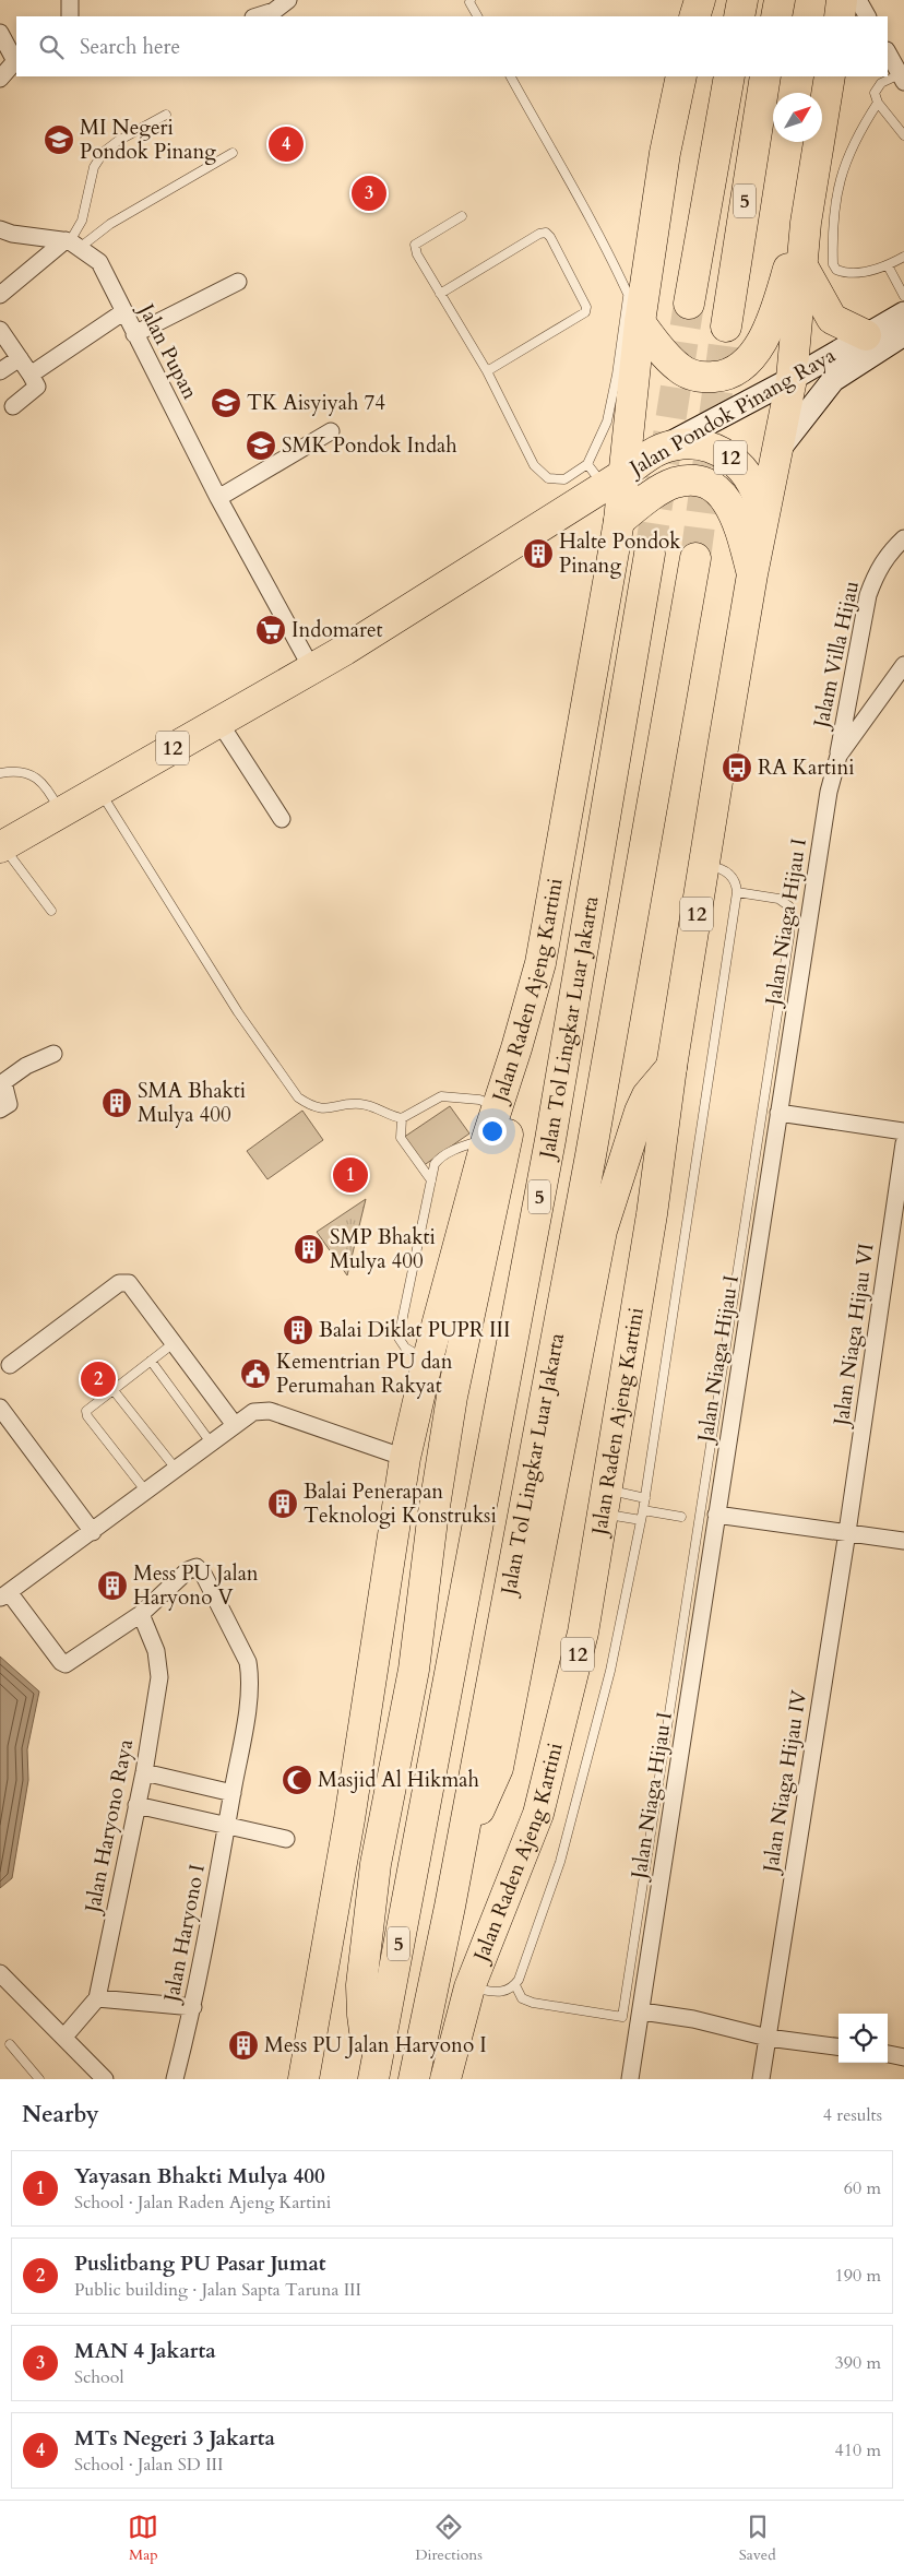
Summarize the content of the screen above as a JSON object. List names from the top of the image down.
{
  "streets": {
    "highway": [
      "5",
      "Jalan Pondok Pinang Raya",
      "12",
      "Jalan Raden Ajeng Kartini",
      "Jalan Tol Lingkar Luar Jakarta"
    ],
    "street": [
      "Jalan Pupan",
      "Jalam Villa Hijau",
      "Jalan Niaga Hijau I",
      "Jalan Niaga Hijau VI",
      "Jalan Niaga Hijau IV",
      "Jalan Haryono Raya",
      "Jalan Haryono I"
    ]
  },
  "crossings": [
    ["Jalan Pupan", "Jalan Pondok Pinang Raya"],
    ["Jalan Pondok Pinang Raya", "Jalan Raden Ajeng Kartini"],
    ["Jalam Villa Hijau", "Jalan Niaga Hijau I"],
    ["Jalan Niaga Hijau VI", "Jalan Niaga Hijau IV"],
    ["Jalan Haryono Raya", "Jalan Haryono I"]
  ],
  "places": {
    "school or university": ["MI Negeri Pondok Pinang", "TK Aisyiyah 74", "SMK Pondok Indah"],
    "building": [
      "Halte Pondok Pinang",
      "SMA Bhakti Mulya 400",
      "SMP Bhakti Mulya 400",
      "Balai Diklat PUPR III",
      "Balai Penerapan Teknologi Konstruksi",
      "Mess PU Jalan Haryono V",
      "Mess PU Jalan Haryono I"
    ],
    "supermarket": ["Indomaret"],
    "bus stop": ["RA Kartini"],
    "public building": ["Kementrian PU dan Perumahan Rakyat"],
    "mosque": ["Masjid Al Hikmah"]
  },
  "north": "top right",
  "page": {
    "search": "Search here",
    "pins": [
      "4",
      "3",
      "1",
      "2"
    ],
    "heading": ["Nearby", "4 results"],
    "list": [
      {
        "mark": "1",
        "name": "Yayasan Bhakti Mulya 400",
        "note": "School · Jalan Raden Ajeng Kartini",
        "value": "60 m"
      },
      {
        "mark": "2",
        "name": "Puslitbang PU Pasar Jumat",
        "note": "Public building · Jalan Sapta Taruna III",
        "value": "190 m"
      },
      {
        "mark": "3",
        "name": "MAN 4 Jakarta",
        "note": "School",
        "value": "390 m"
      },
      {
        "mark": "4",
        "name": "MTs Negeri 3 Jakarta",
        "note": "School · Jalan SD III",
        "value": "410 m"
      }
    ],
    "nav": ["Map", "Directions", "Saved"]
  }
}
